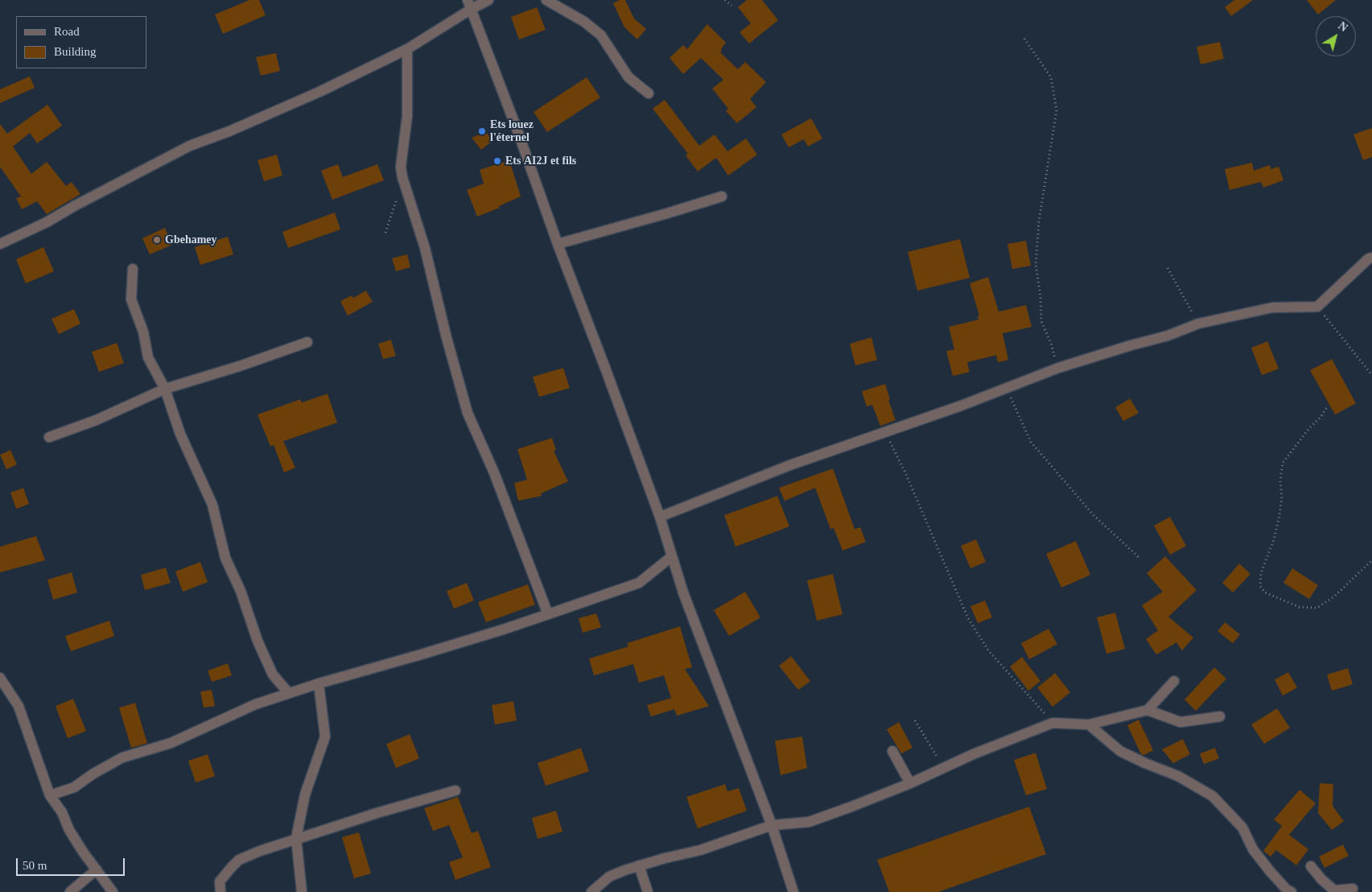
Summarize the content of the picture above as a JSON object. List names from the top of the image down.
{
  "places": ["Ets louez l'éternel", "Ets AI2J et fils", "Gbehamey"],
  "legend": ["Road", "Building"],
  "scale_bar": "50 m",
  "north": "top right"
}
